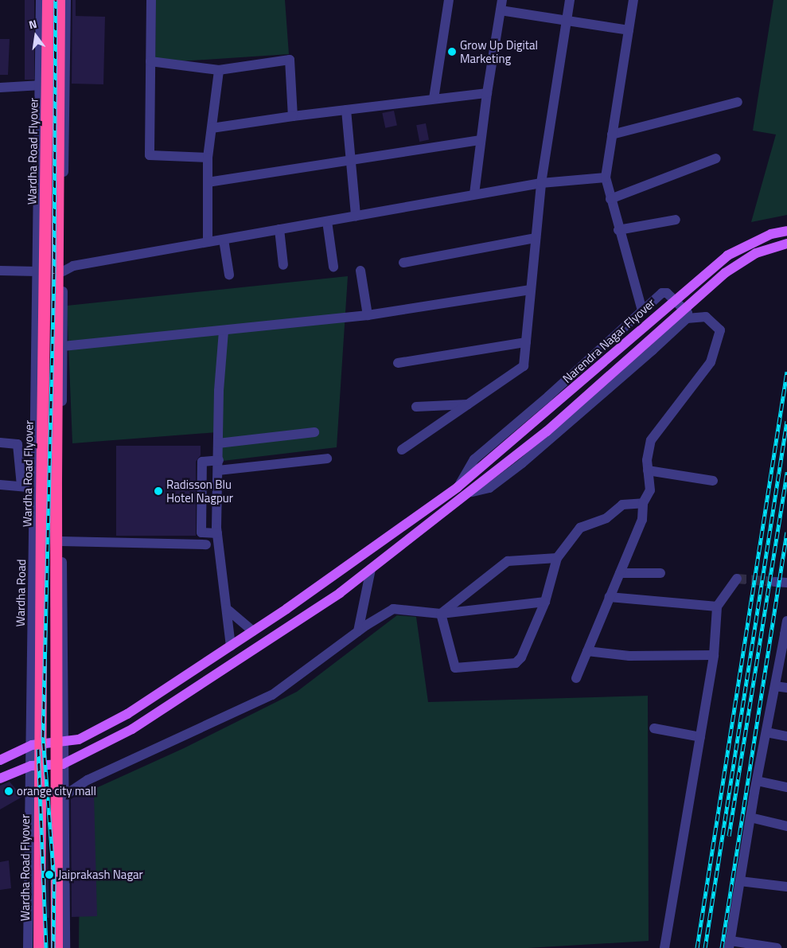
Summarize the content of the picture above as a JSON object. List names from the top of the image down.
{
  "streets": {
    "highway": ["Wardha Road Flyover"],
    "main road": ["Narendra Nagar Flyover"],
    "street": ["Wardha Road"]
  },
  "crossings": [
    ["Narendra Nagar Flyover", "Wardha Road"]
  ],
  "places": [
    "Grow Up Digital Marketing",
    "Radisson Blu Hotel Nagpur",
    "orange city mall",
    "Jaiprakash Nagar"
  ],
  "north": "top"
}
